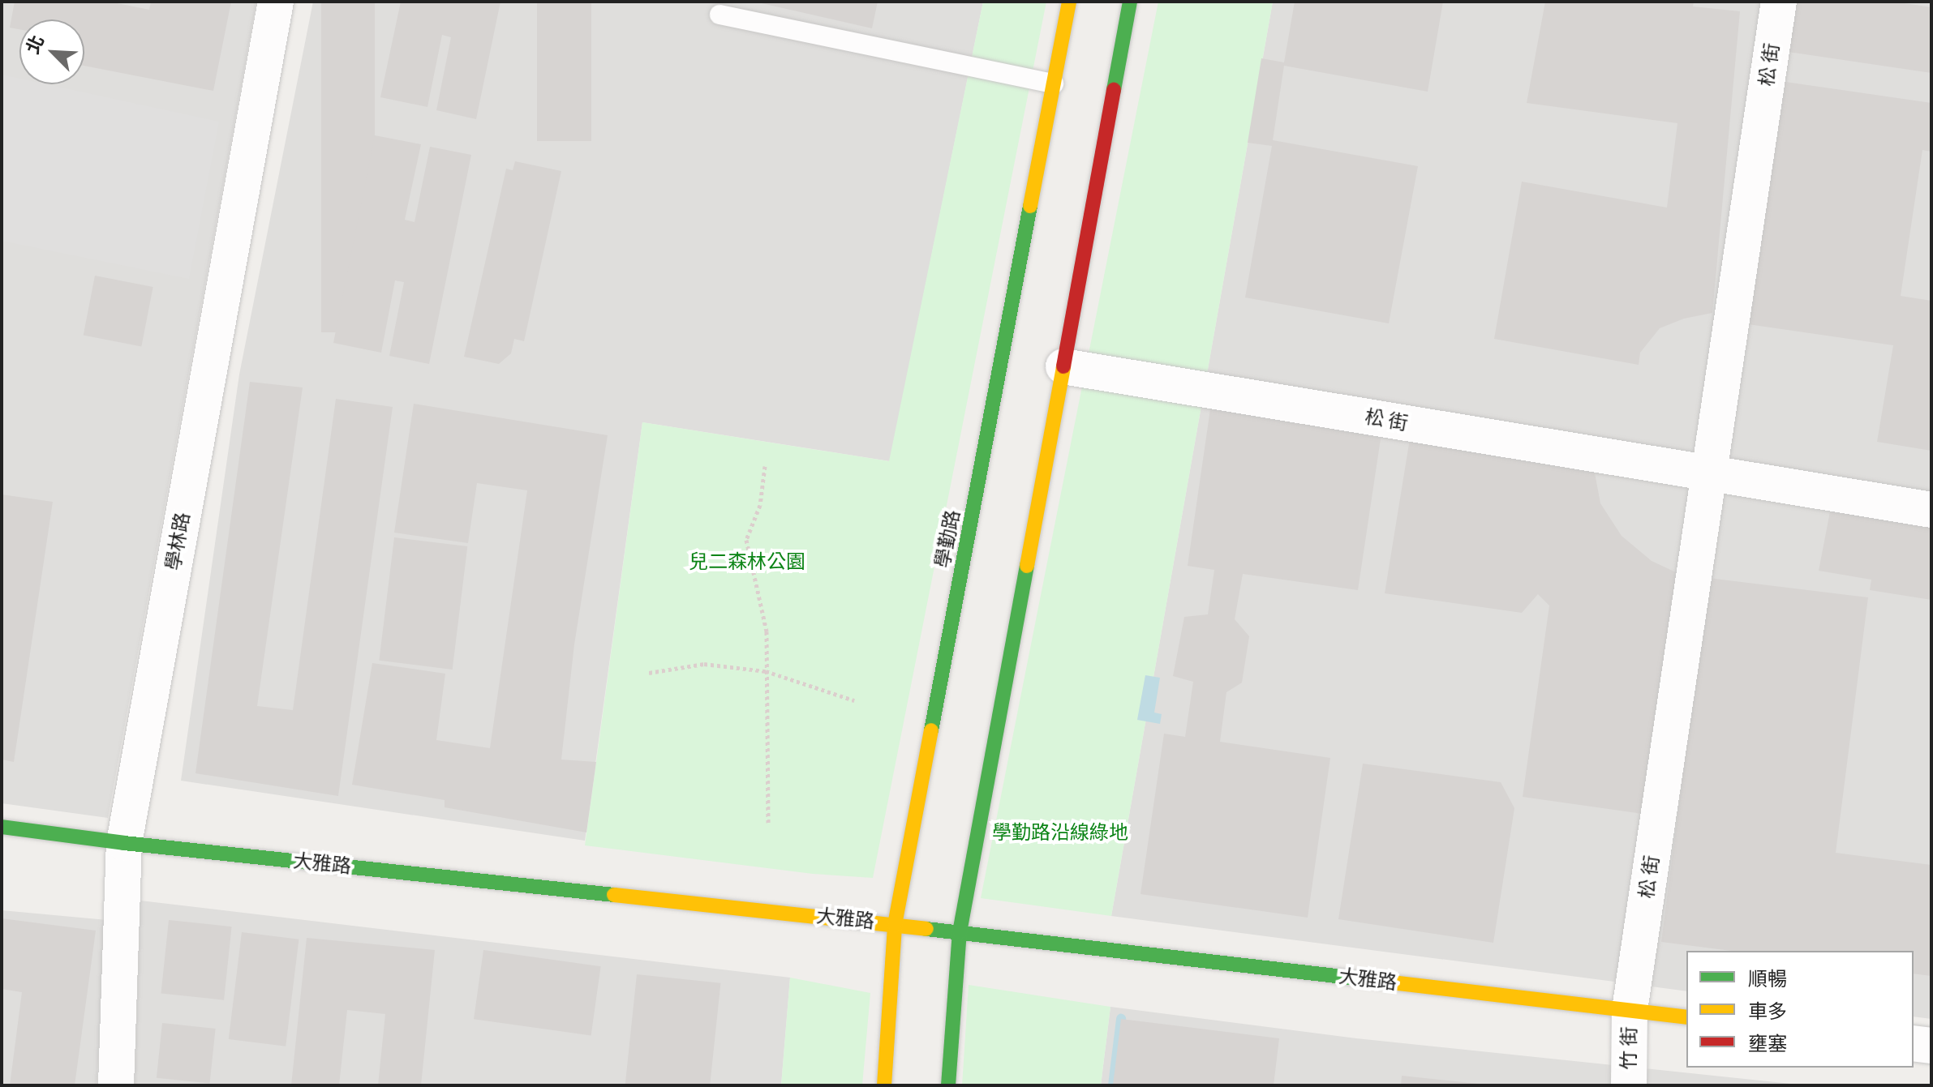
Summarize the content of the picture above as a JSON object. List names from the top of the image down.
{
  "streets": {
    "street": [
      "松 街",
      "學勤路",
      "學林路",
      "大雅路",
      "竹 街"
    ]
  },
  "crossings": [
    ["松 街", "大雅路"],
    ["松 街", "竹 街"],
    ["學勤路", "大雅路"],
    ["學林路", "大雅路"],
    ["大雅路", "竹 街"]
  ],
  "parks": ["兒二森林公園", "學勤路沿線綠地"],
  "legend": ["順暢", "車多", "壅塞"],
  "north": "top left"
}
